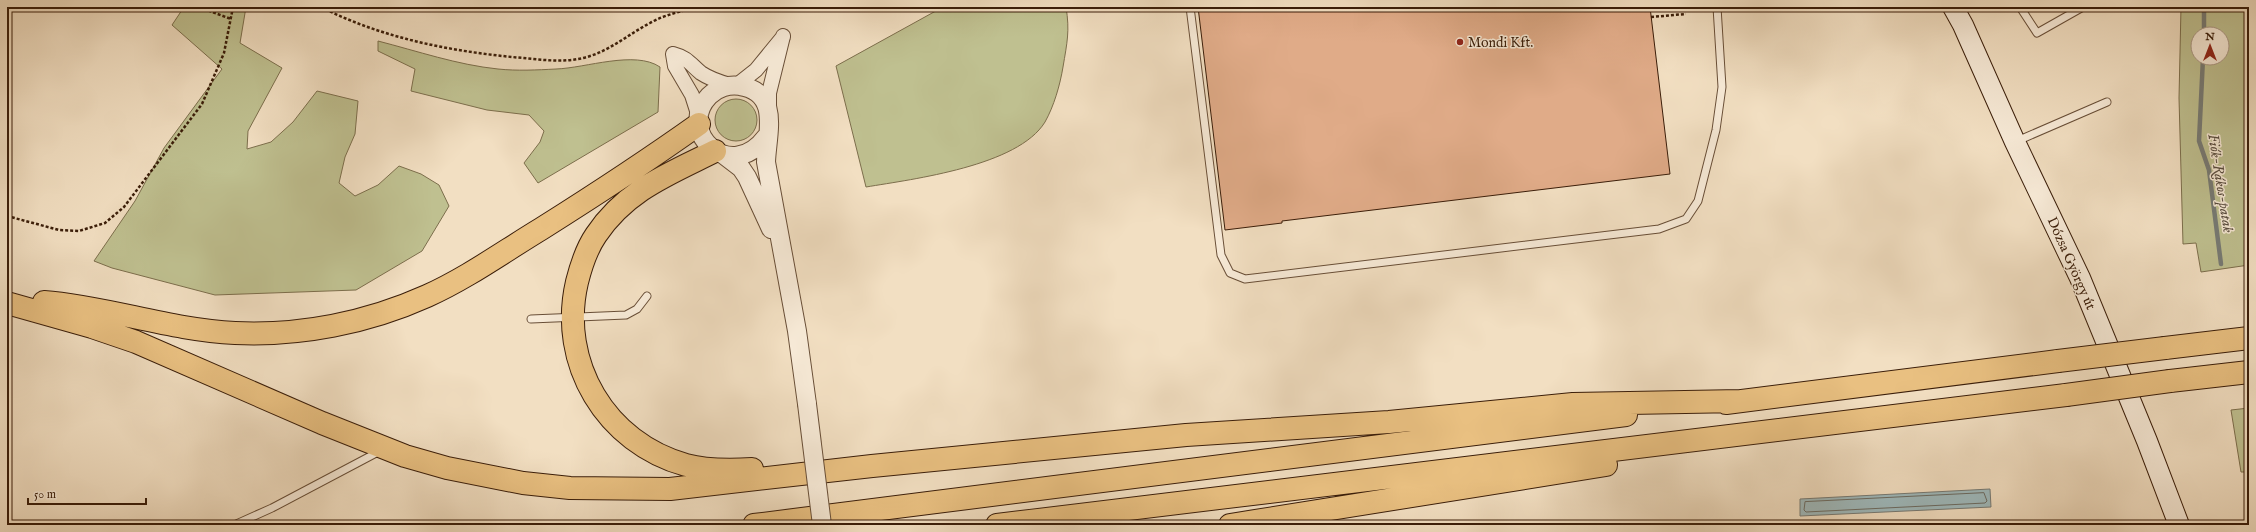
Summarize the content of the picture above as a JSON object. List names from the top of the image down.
{
  "streets": {
    "main road": ["Dózsa György út"]
  },
  "water": ["Fiók-Rákos-patak"],
  "places": ["Mondi Kft."],
  "scale_bar": "50 m",
  "north": "top"
}
